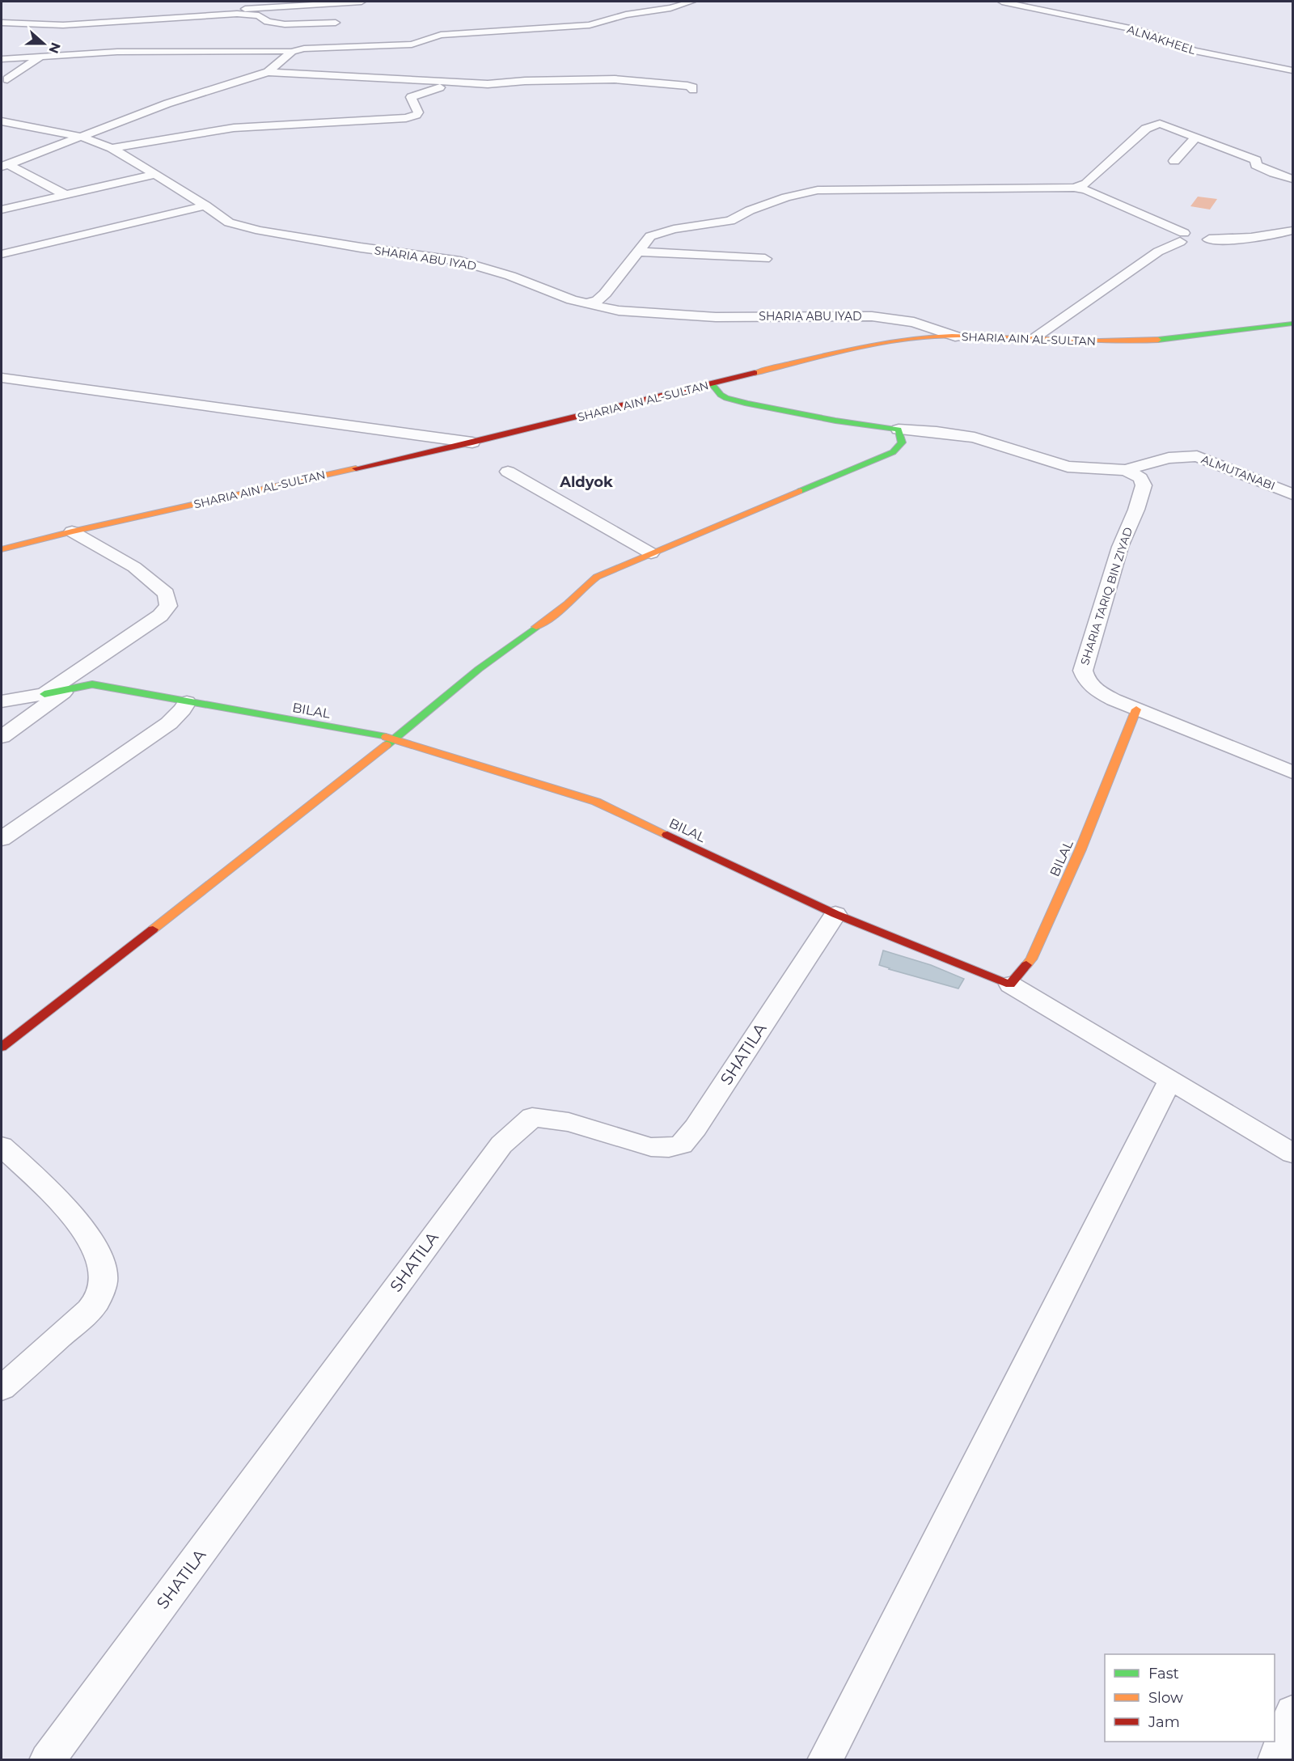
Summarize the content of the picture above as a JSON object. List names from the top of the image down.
{
  "streets": {
    "street": [
      "ALNAKHEEL",
      "SHARIA ABU IYAD",
      "SHARIA AIN AL-SULTAN",
      "ALMUTANABI",
      "SHARIA TARIQ BIN ZIYAD",
      "BILAL",
      "SHATILA"
    ]
  },
  "crossings": [
    ["SHARIA ABU IYAD", "SHARIA AIN AL-SULTAN"],
    ["ALMUTANABI", "SHARIA TARIQ BIN ZIYAD"],
    ["SHARIA TARIQ BIN ZIYAD", "BILAL"],
    ["BILAL", "SHATILA"]
  ],
  "districts": ["Aldyok"],
  "legend": ["Fast", "Slow", "Jam"],
  "north": "right"
}
